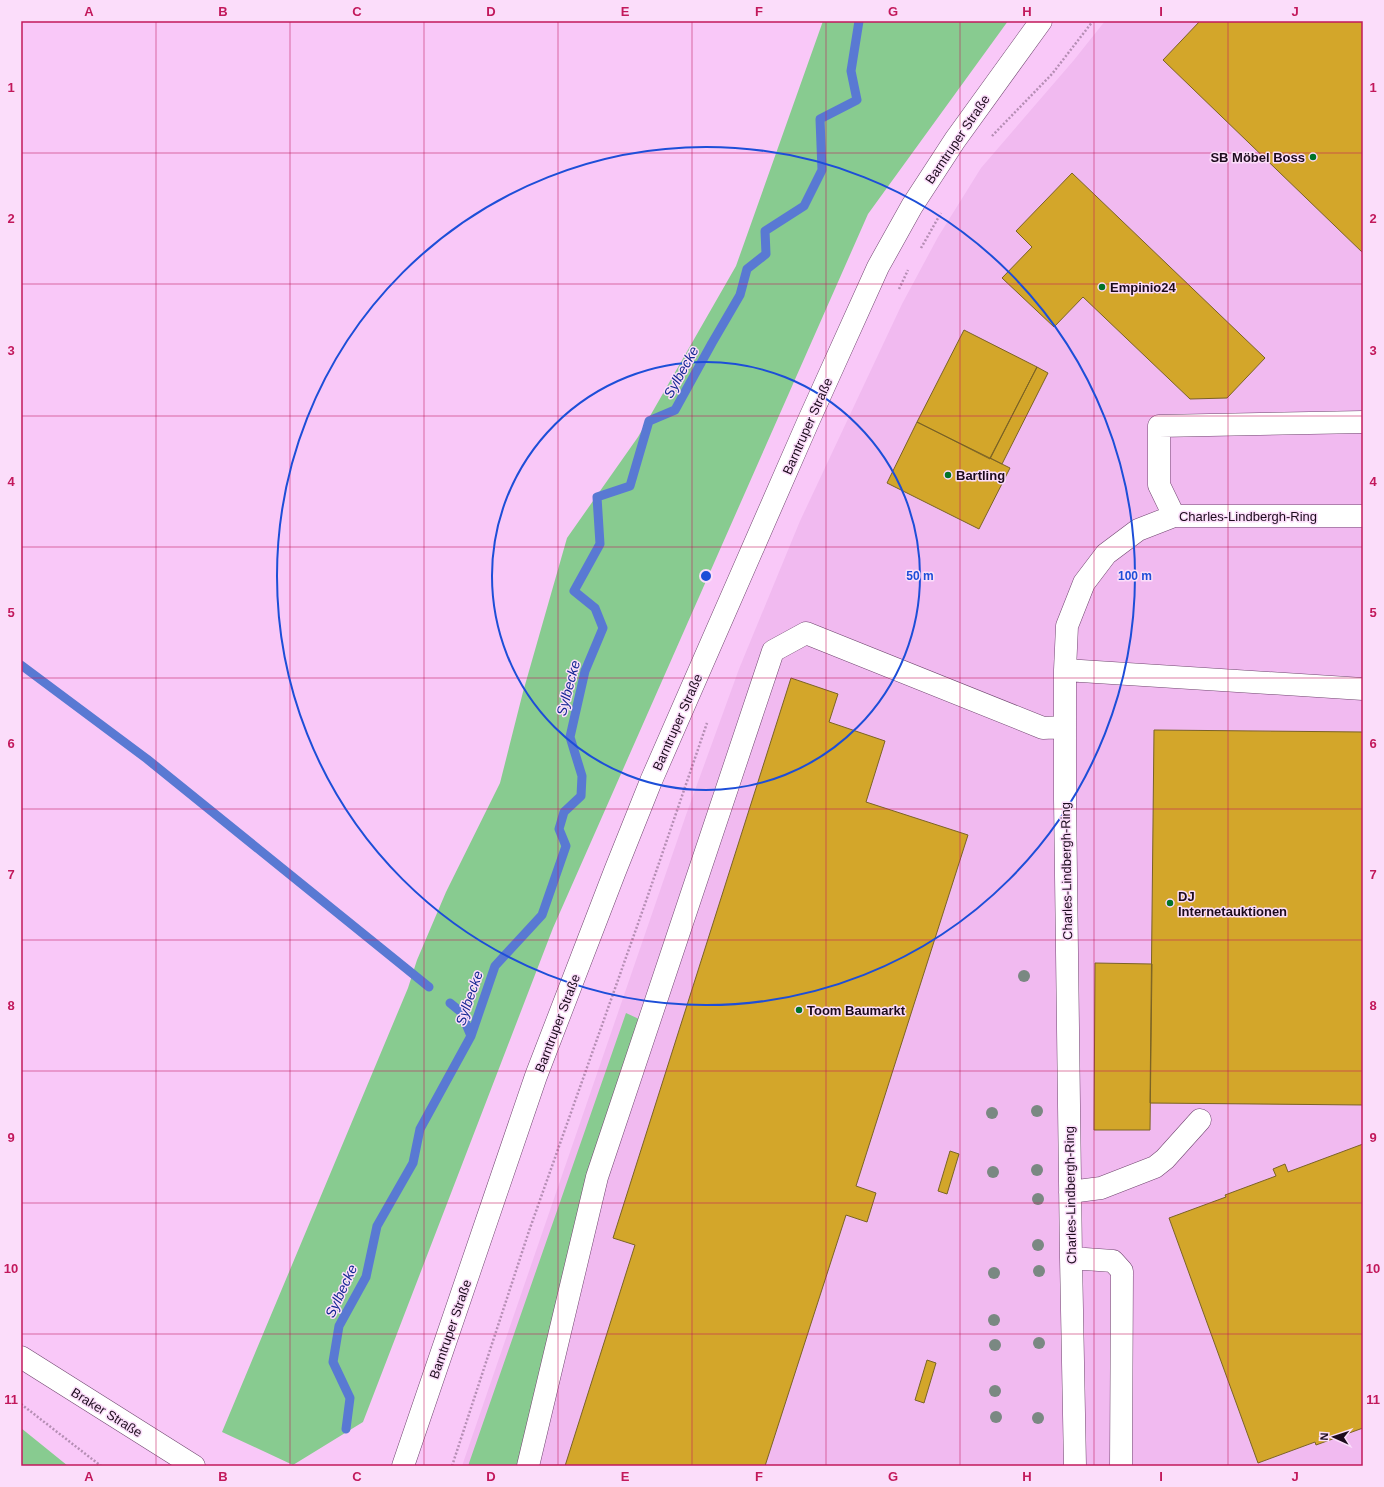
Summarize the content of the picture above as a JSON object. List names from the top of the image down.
{
  "streets": {
    "main road": ["Barntruper Straße", "Charles-Lindbergh-Ring", "Braker Straße"]
  },
  "water": ["Sylbecke"],
  "places": [
    "SB Möbel Boss",
    "Empinio24",
    "Bartling",
    "DJ Internetauktionen",
    "Toom Baumarkt"
  ],
  "north": "left",
  "grid": {
    "columns": [
      "A",
      "B",
      "C",
      "D",
      "E",
      "F",
      "G",
      "H",
      "I",
      "J"
    ],
    "rows": [
      "1",
      "2",
      "3",
      "4",
      "5",
      "6",
      "7",
      "8",
      "9",
      "10",
      "11"
    ]
  },
  "rings": ["50 m", "100 m"]
}
